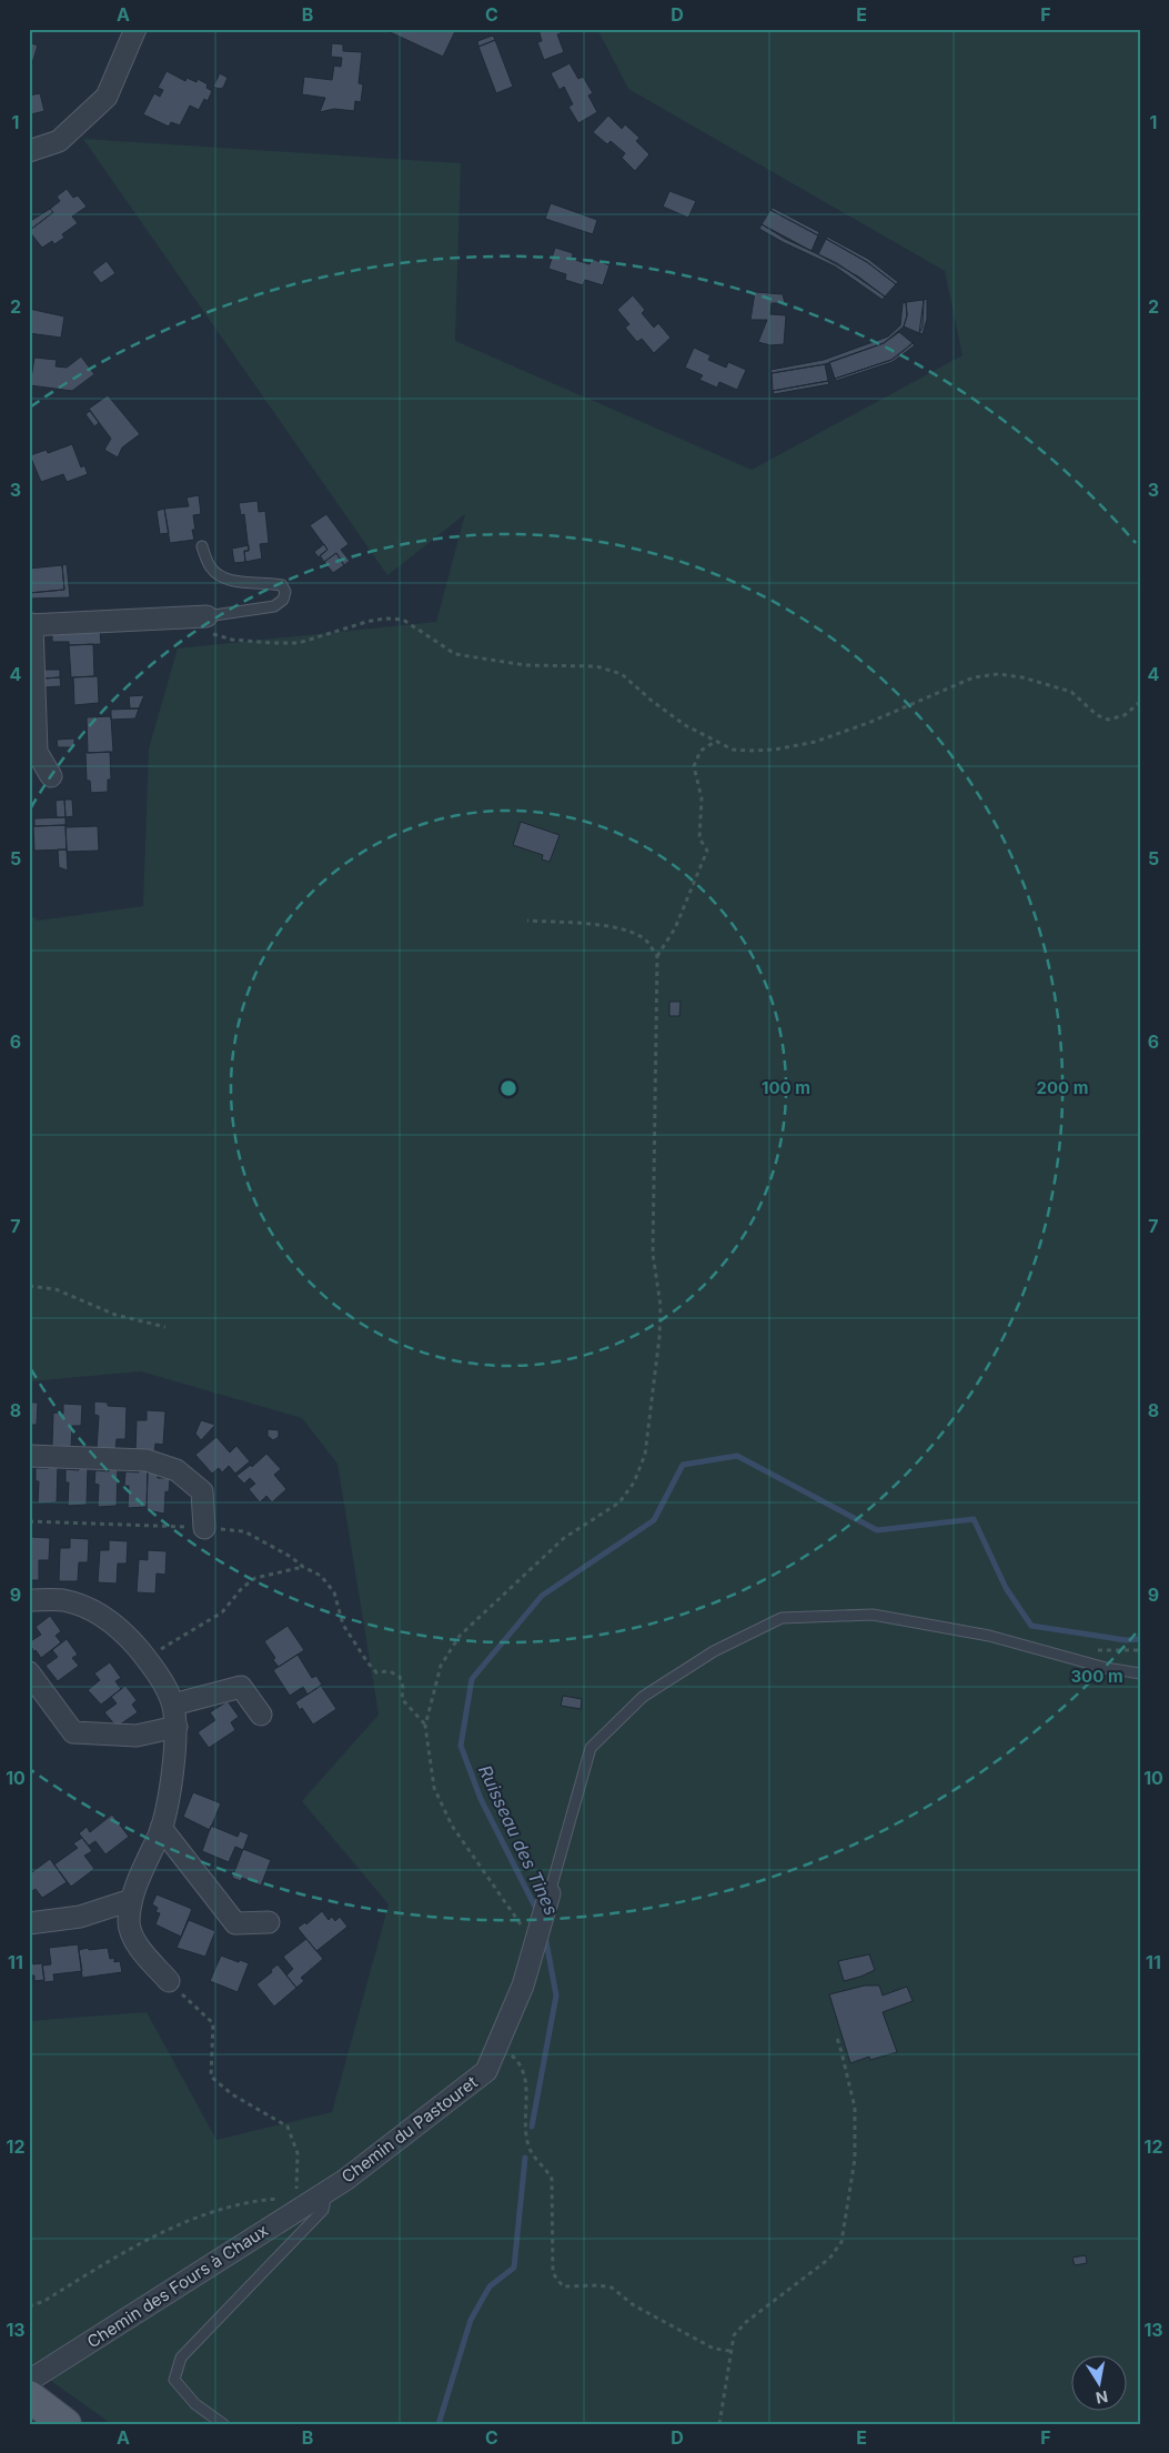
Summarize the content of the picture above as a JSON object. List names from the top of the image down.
{
  "streets": {
    "street": ["Chemin du Pastouret", "Chemin des Fours à Chaux"]
  },
  "crossings": [
    ["Chemin du Pastouret", "Chemin des Fours à Chaux"]
  ],
  "water": ["Ruisseau des Tines"],
  "north": "bottom",
  "grid": {
    "columns": [
      "A",
      "B",
      "C",
      "D",
      "E",
      "F"
    ],
    "rows": [
      "1",
      "2",
      "3",
      "4",
      "5",
      "6",
      "7",
      "8",
      "9",
      "10",
      "11",
      "12",
      "13"
    ]
  },
  "rings": ["100 m", "200 m", "300 m"]
}
